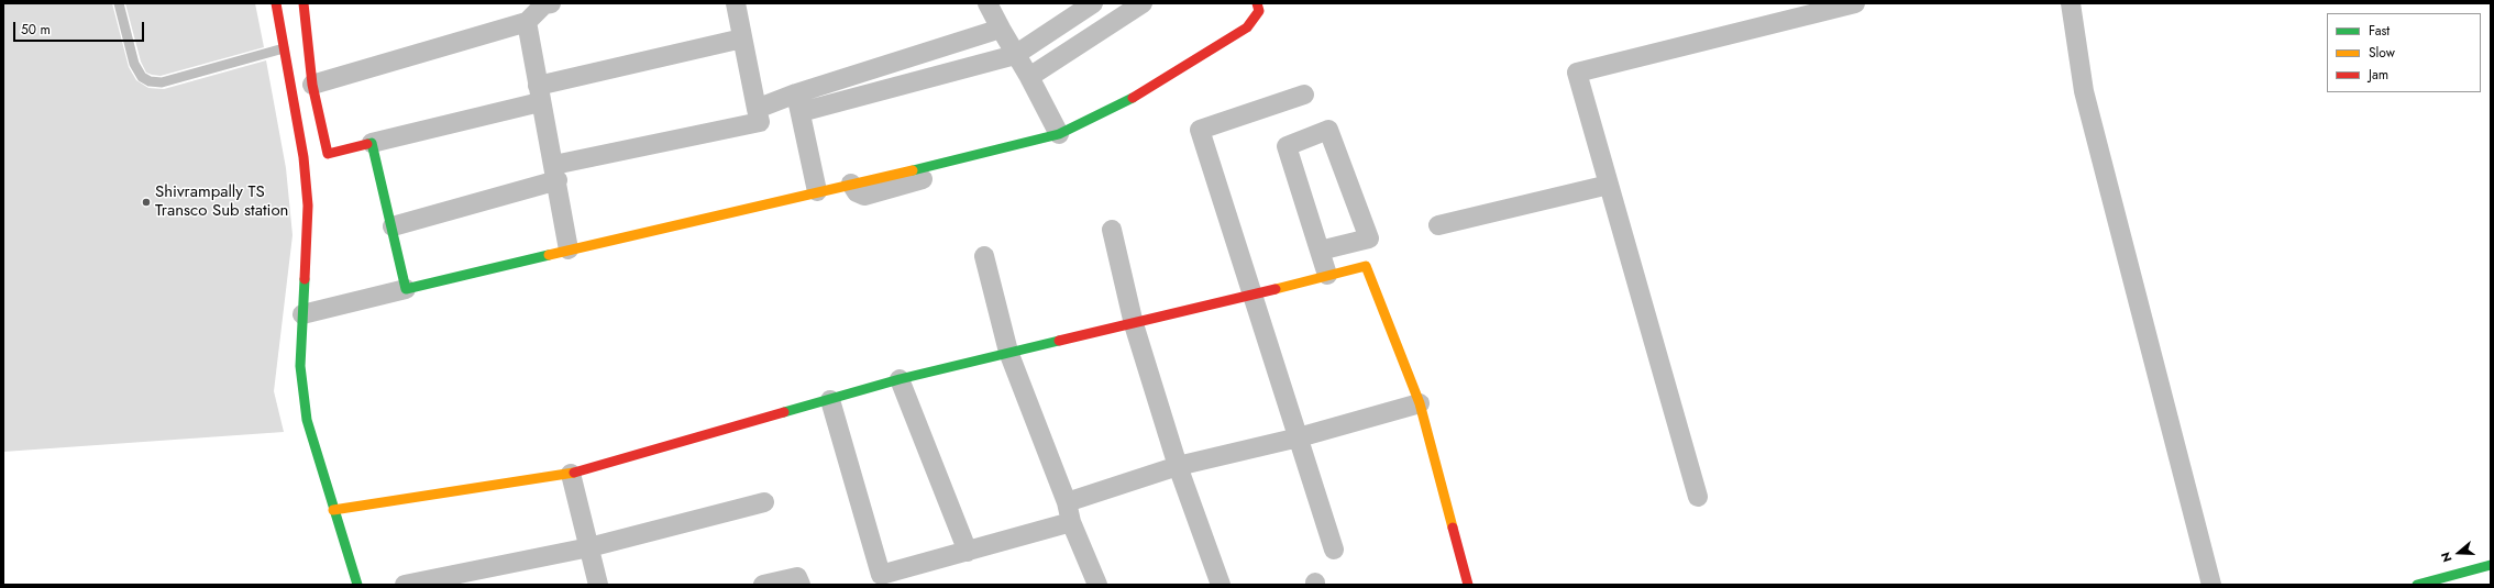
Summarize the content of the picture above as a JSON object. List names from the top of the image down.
{
  "places": ["Shivrampally TS Transco Sub station"],
  "legend": ["Fast", "Slow", "Jam"],
  "scale_bar": "50 m",
  "north": "left"
}
